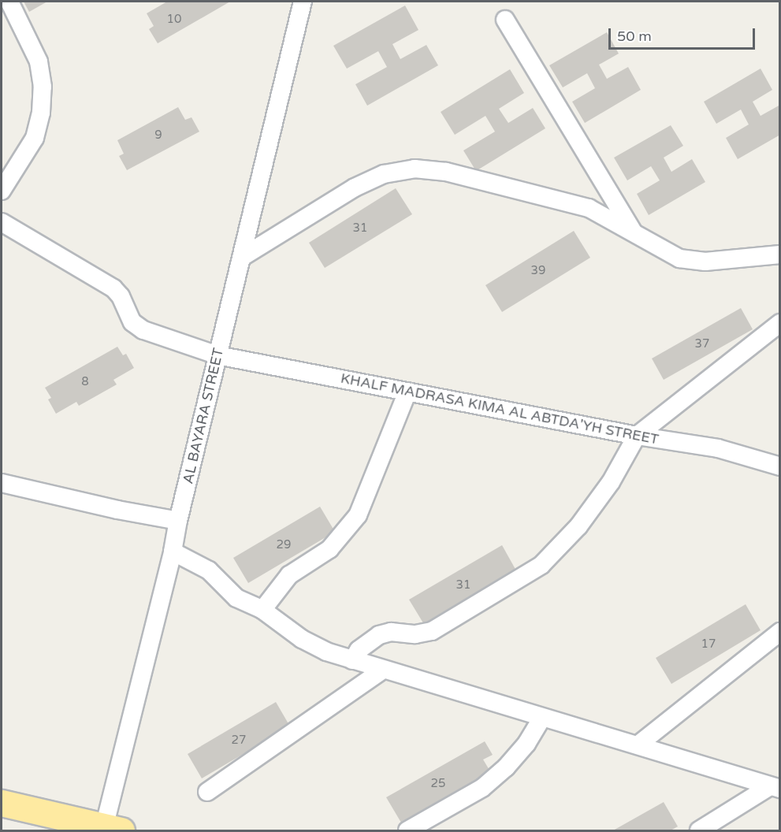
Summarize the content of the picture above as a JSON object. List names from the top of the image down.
{
  "streets": {
    "street": ["KHALF MADRASA KIMA AL ABTDA'YH STREET", "AL BAYARA STREET"]
  },
  "crossings": [
    ["KHALF MADRASA KIMA AL ABTDA'YH STREET", "AL BAYARA STREET"]
  ],
  "house_numbers": [
    "10",
    "9",
    "31",
    "39",
    "37",
    "8",
    "29",
    "31",
    "17",
    "27",
    "25"
  ],
  "scale_bar": "50 m"
}
